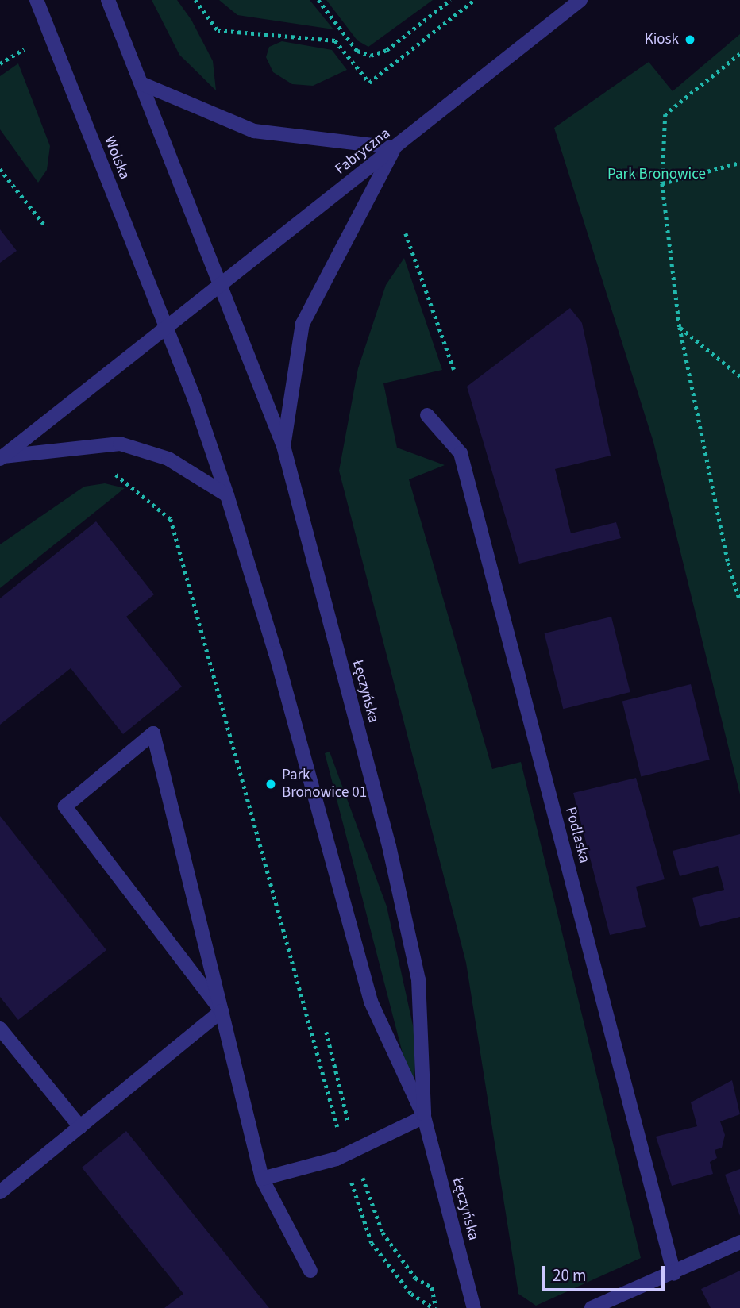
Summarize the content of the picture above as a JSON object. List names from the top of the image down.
{
  "streets": {
    "street": [
      "Fabryczna",
      "Wolska",
      "Łęczyńska",
      "Podlaska"
    ]
  },
  "crossings": [
    ["Fabryczna", "Wolska"],
    ["Fabryczna", "Łęczyńska"],
    ["Wolska", "Łęczyńska"]
  ],
  "parks": ["Park Bronowice"],
  "places": ["Kiosk", "Park Bronowice 01"],
  "scale_bar": "20 m"
}
